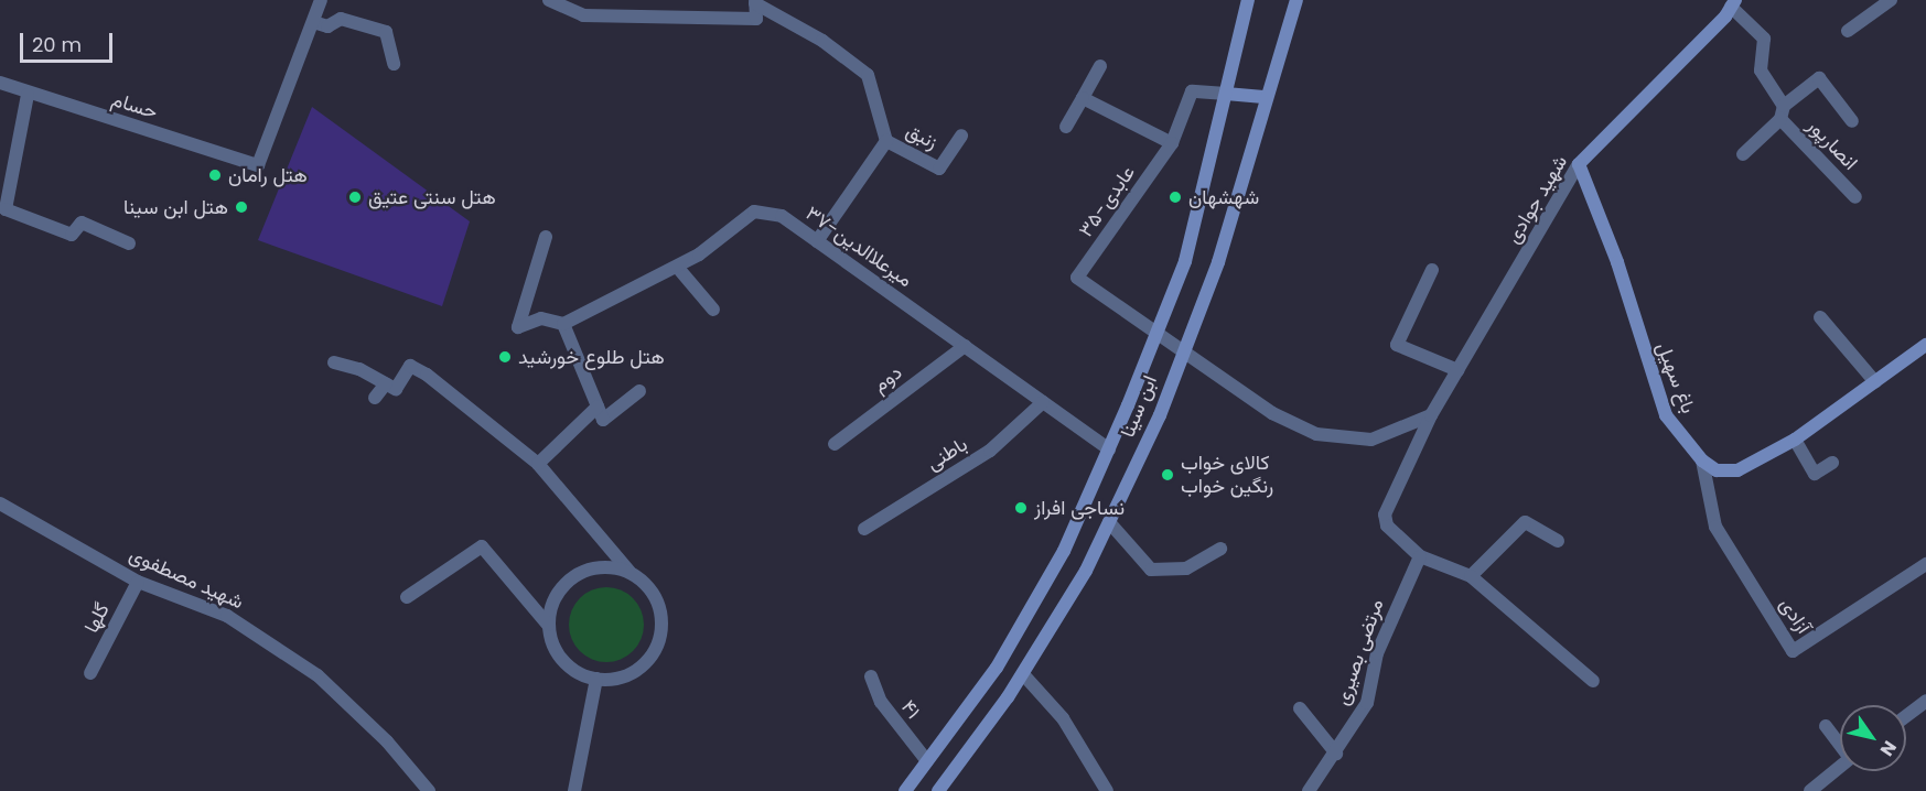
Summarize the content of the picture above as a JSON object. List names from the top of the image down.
{
  "streets": {
    "main road": ["شهید جوادی", "باغ سهیل", "ابن سینا"],
    "street": [
      "حسام",
      "زنبق",
      "انصارپور",
      "۳۵-عابدی",
      "۳۷-میرعلاالدین",
      "دوم",
      "باطنی",
      "شهید مصطفوی",
      "آزادی",
      "گلها",
      "مرتضی بصیری",
      "۴۱"
    ]
  },
  "crossings": [
    ["انصارپور", "شهید جوادی"],
    ["شهید جوادی", "باغ سهیل"],
    ["شهید جوادی", "مرتضی بصیری"],
    ["۳۵-عابدی", "ابن سینا"],
    ["۳۷-میرعلاالدین", "دوم"],
    ["۳۷-میرعلاالدین", "ابن سینا"],
    ["۳۷-میرعلاالدین", "باطنی"],
    ["باغ سهیل", "آزادی"],
    ["ابن سینا", "۴۱"],
    ["شهید مصطفوی", "گلها"]
  ],
  "places": [
    "هتل رامان",
    "هتل سنتی عتیق",
    "شهشهان",
    "هتل ابن سینا",
    "هتل طلوع خورشید",
    "کالای خواب رنگین خواب",
    "نساجی افراز"
  ],
  "scale_bar": "20 m",
  "north": "bottom right"
}
